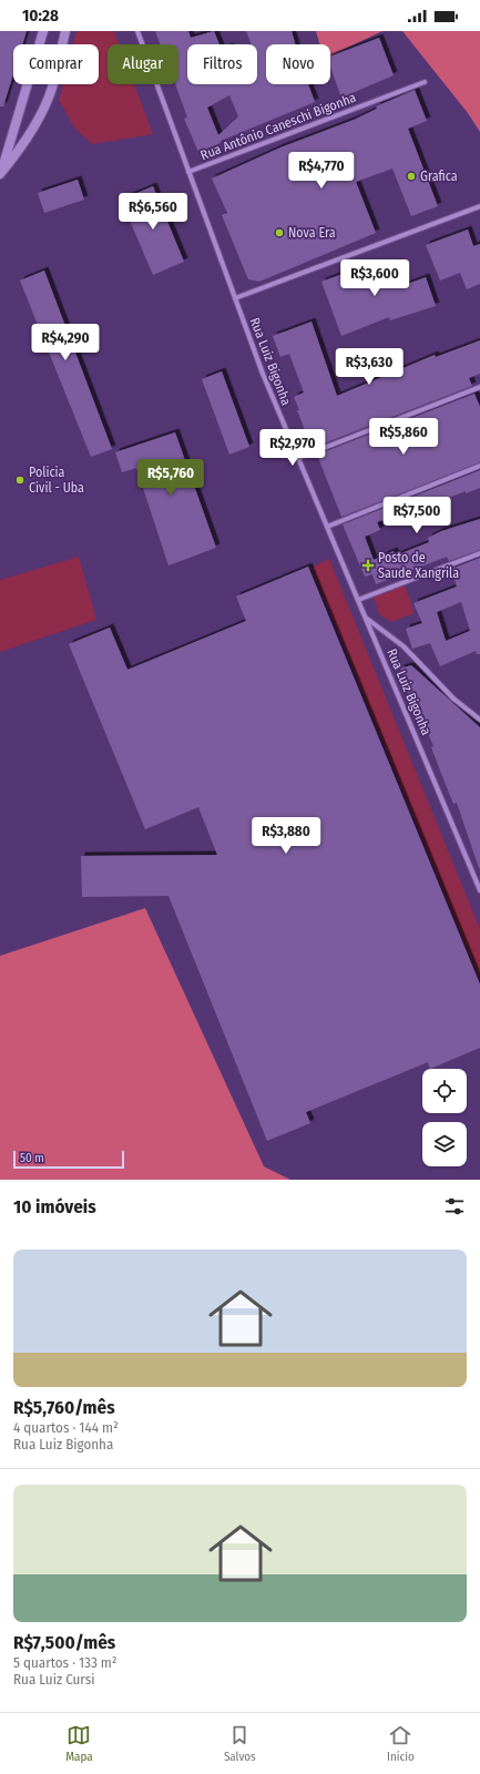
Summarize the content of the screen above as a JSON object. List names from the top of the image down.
{
  "streets": {
    "street": ["Rua Antônio Caneschi Bigonha", "Rua Luiz Bigonha"]
  },
  "crossings": [
    ["Rua Antônio Caneschi Bigonha", "Rua Luiz Bigonha"]
  ],
  "places": {
    "other": ["Grafica", "Nova Era", "Policia Civil - Uba"],
    "health": ["Posto de Saude Xangrila"]
  },
  "scale_bar": "50 m",
  "page": {
    "status": "10:28",
    "chip": [
      "Comprar",
      "Alugar",
      "Filtros",
      "Novo"
    ],
    "price": [
      "R$4,770",
      "R$6,560",
      "R$3,600",
      "R$4,290",
      "R$3,630",
      "R$5,860",
      "R$2,970",
      "R$5,760",
      "R$7,500",
      "R$3,880"
    ],
    "scale": "50 m",
    "heading": "10 imóveis",
    "list": [
      {
        "name": "R$5,760/mês",
        "note": "4 quartos · 144 m² · Rua Luiz Bigonha"
      },
      {
        "name": "R$7,500/mês",
        "note": "5 quartos · 133 m² · Rua Luiz Cursi"
      }
    ],
    "tabs": ["Mapa", "Salvos", "Início"]
  }
}
